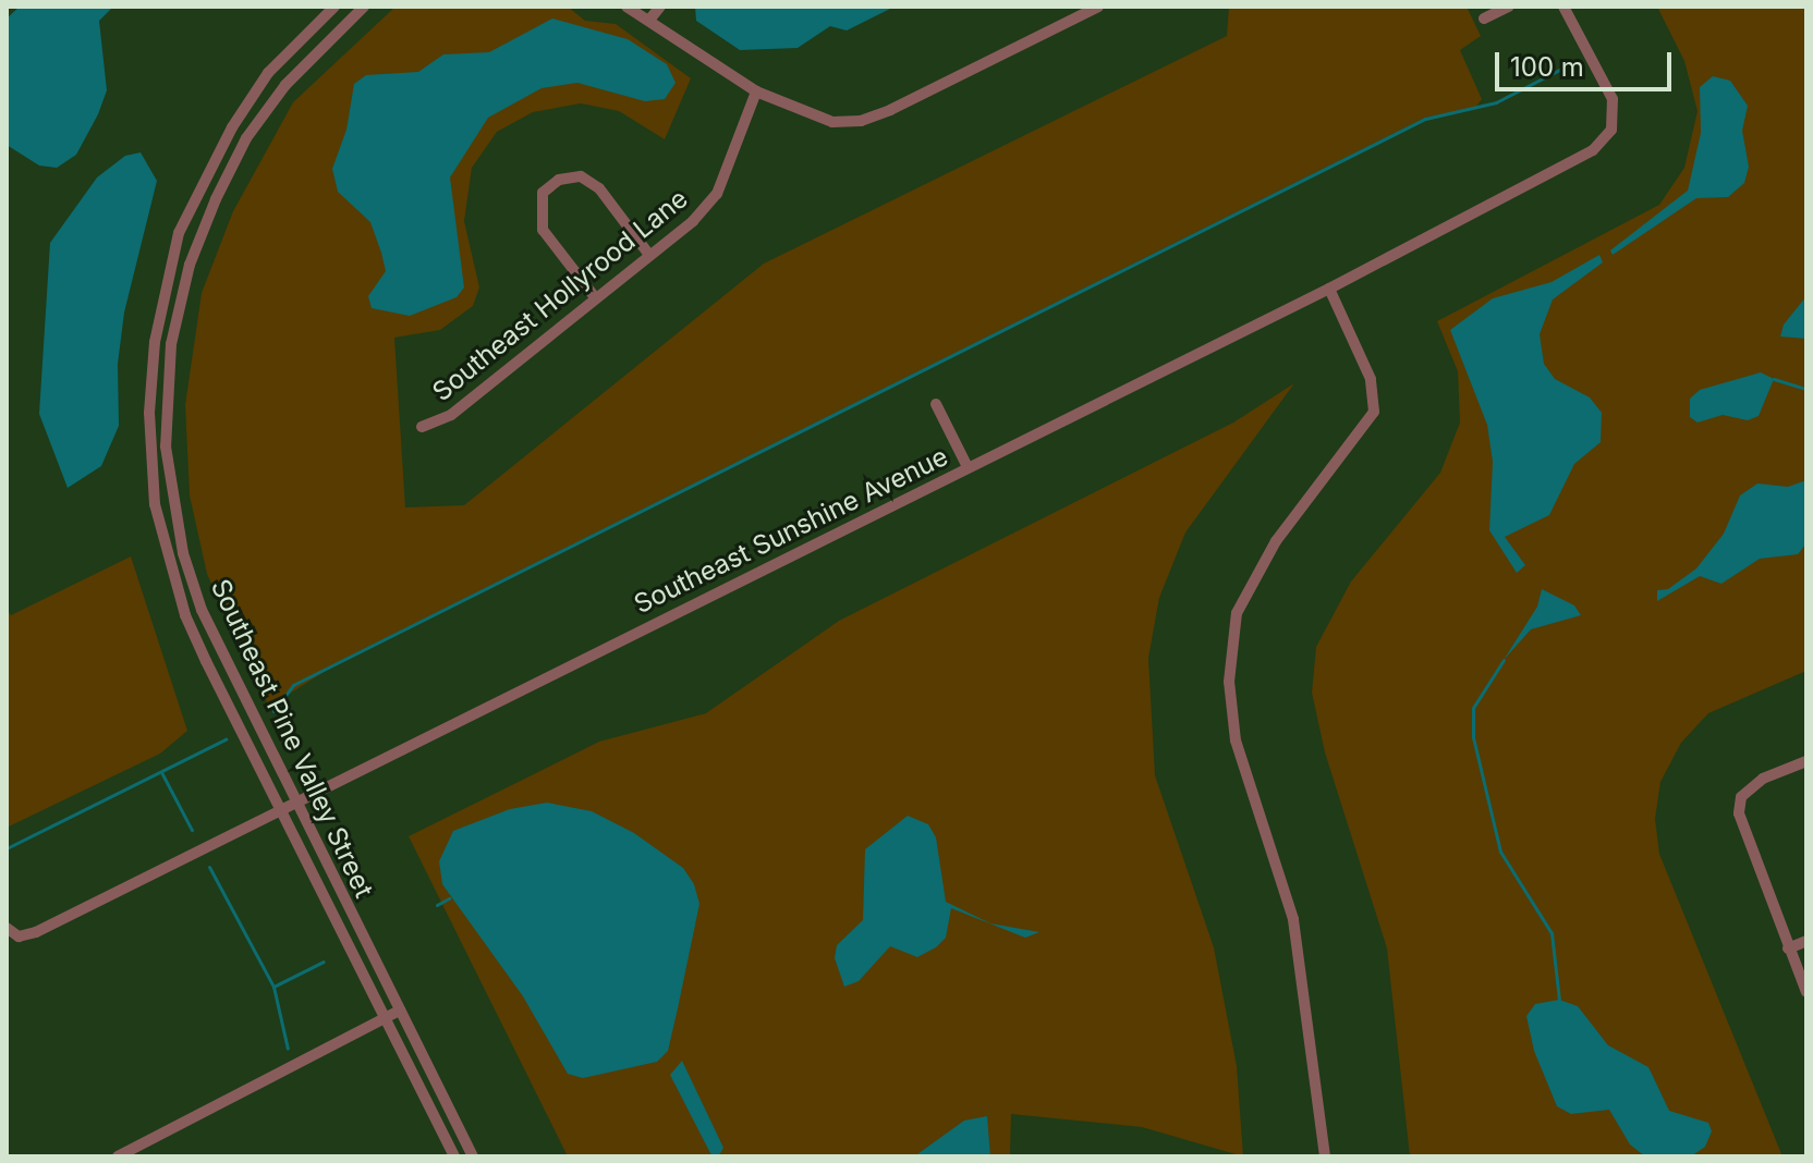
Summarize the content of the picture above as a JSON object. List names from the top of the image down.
{
  "streets": {
    "street": ["Southeast Hollyrood Lane", "Southeast Sunshine Avenue", "Southeast Pine Valley Street"]
  },
  "crossings": [
    ["Southeast Sunshine Avenue", "Southeast Pine Valley Street"]
  ],
  "scale_bar": "100 m"
}
